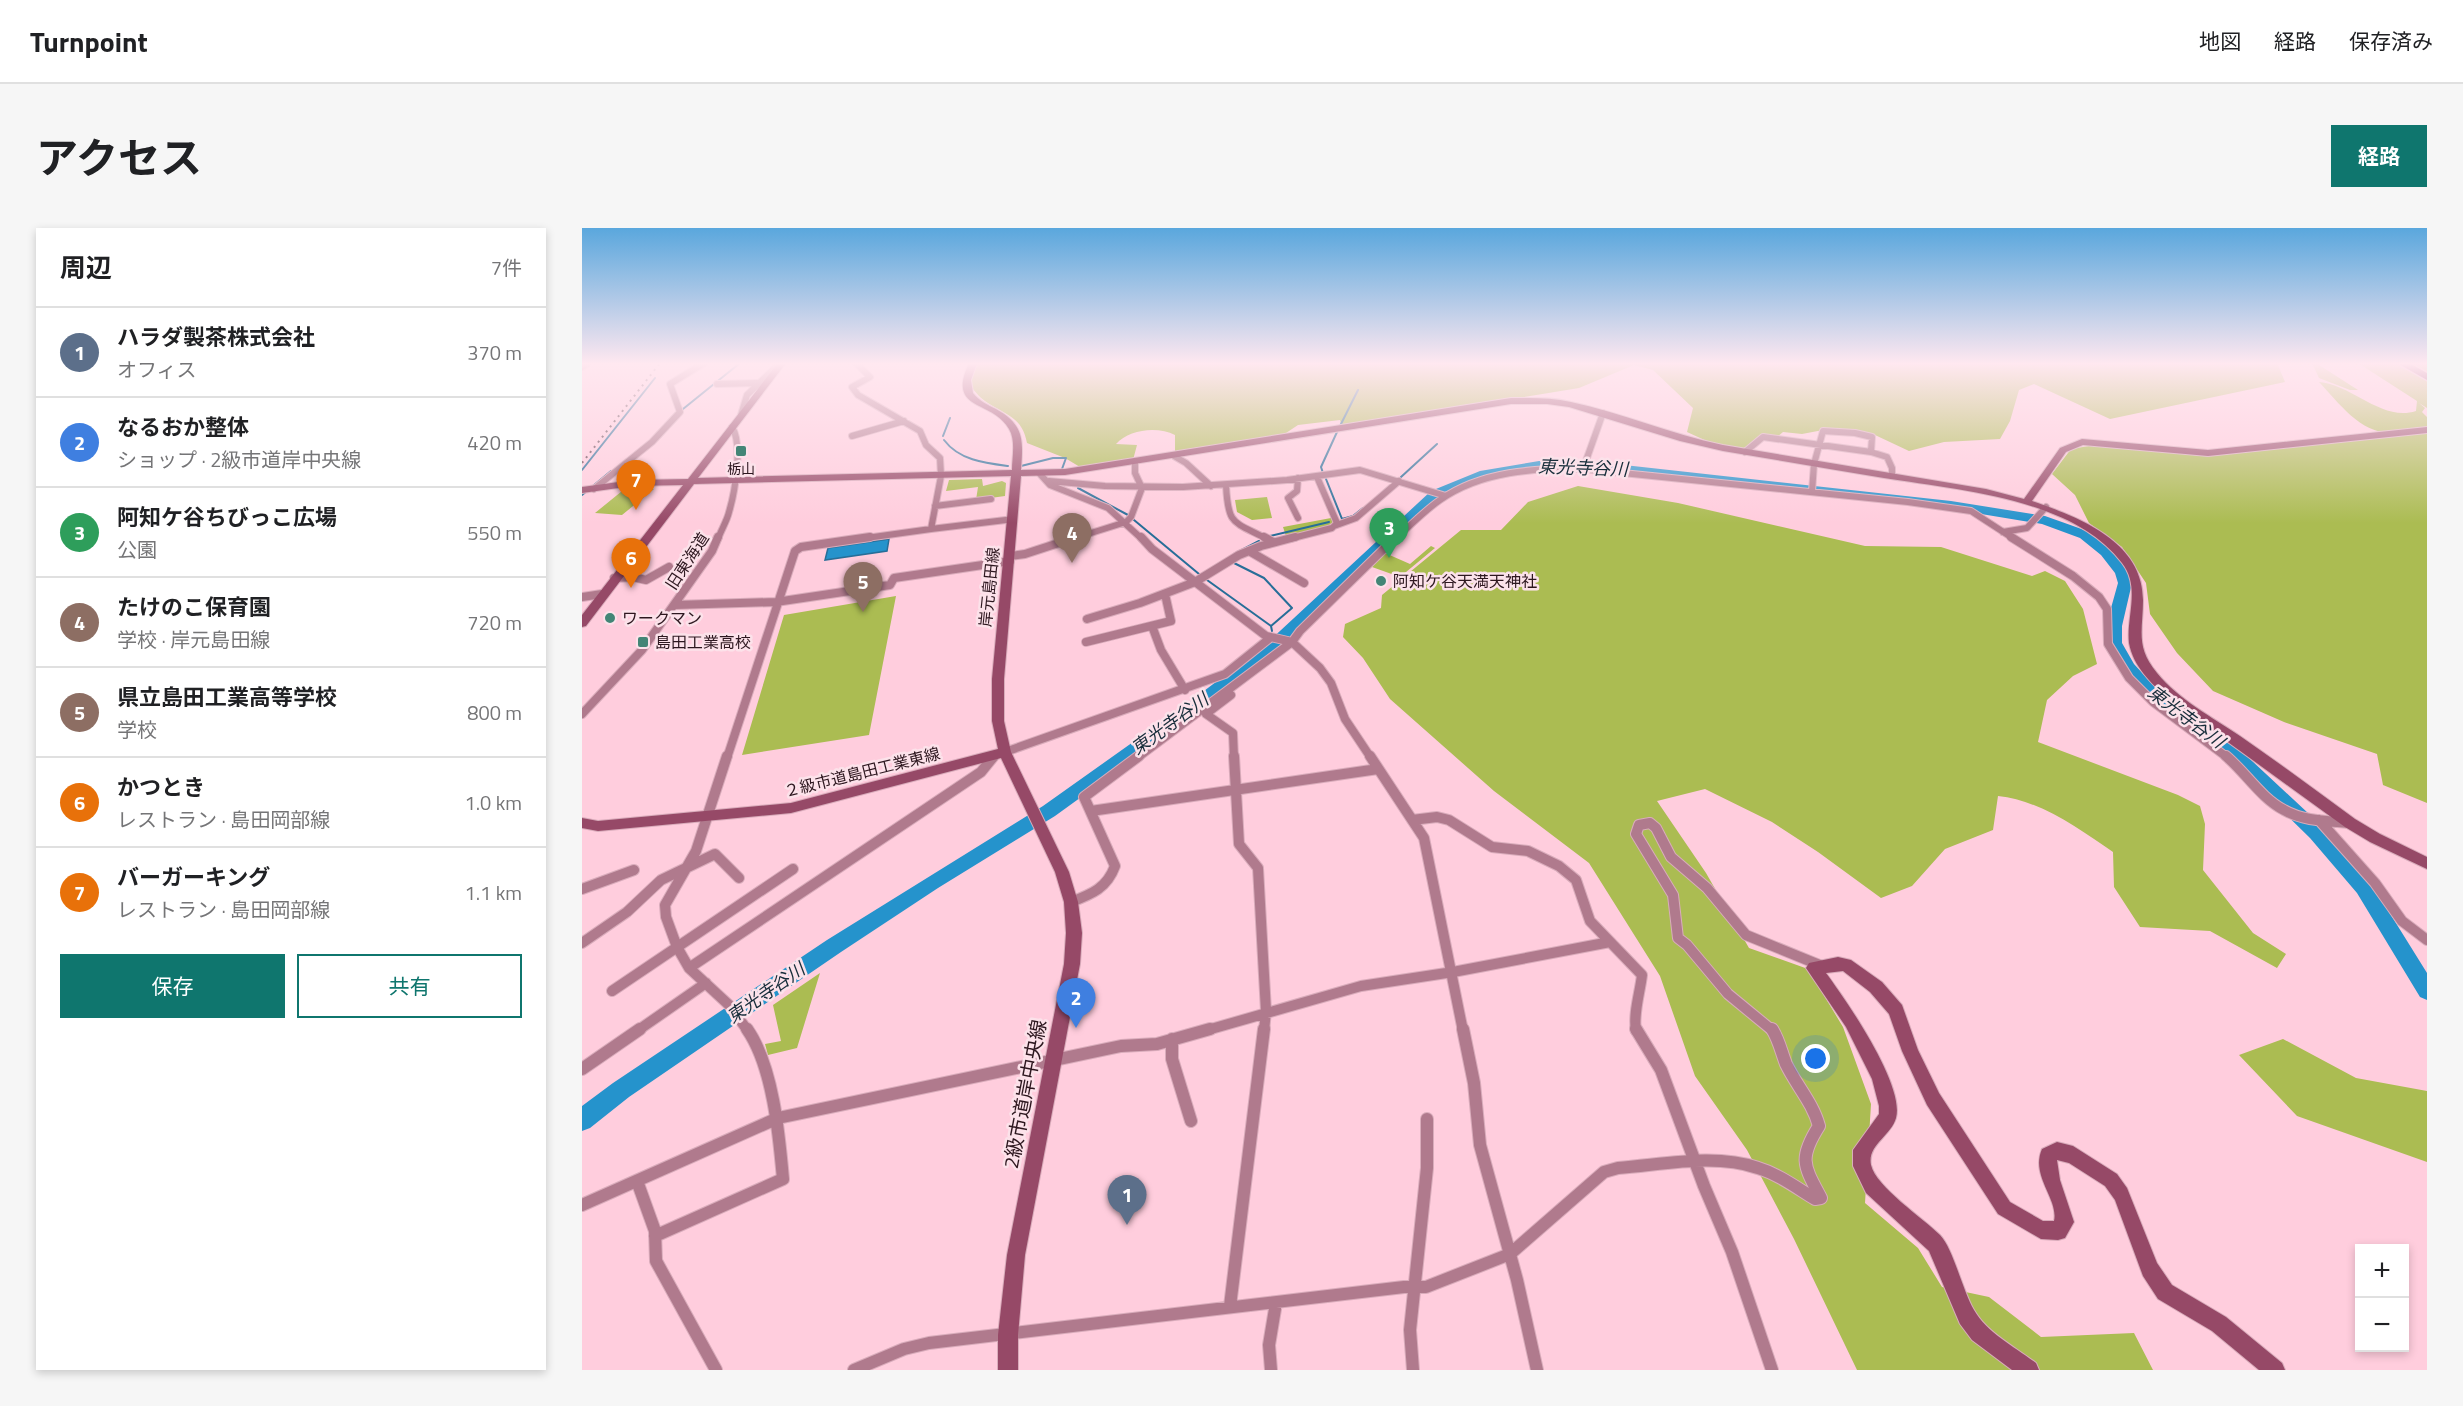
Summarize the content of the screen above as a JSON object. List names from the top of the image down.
{
  "streets": {
    "street": [
      "旧東海道",
      "岸元島田線",
      "２級市道島田工業東線",
      "2級市道岸中央線"
    ]
  },
  "crossings": [
    ["岸元島田線", "２級市道島田工業東線"],
    ["岸元島田線", "2級市道岸中央線"]
  ],
  "water": ["東光寺谷川"],
  "places": {
    "transit": ["栃山", "島田工業高校"],
    "other": ["阿知ケ谷天満天神社", "ワークマン"]
  },
  "page": {
    "header": "Turnpoint",
    "nav": ["地図", "経路", "保存済み"],
    "title": "アクセス",
    "buttons": [
      "経路",
      ["保存", "共有"]
    ],
    "heading": ["周辺", "7件"],
    "list": [
      {
        "mark": "1",
        "name": "ハラダ製茶株式会社",
        "note": "オフィス",
        "value": "370 m"
      },
      {
        "mark": "2",
        "name": "なるおか整体",
        "note": "ショップ · 2級市道岸中央線",
        "value": "420 m"
      },
      {
        "mark": "3",
        "name": "阿知ケ谷ちびっこ広場",
        "note": "公園",
        "value": "550 m"
      },
      {
        "mark": "4",
        "name": "たけのこ保育園",
        "note": "学校 · 岸元島田線",
        "value": "720 m"
      },
      {
        "mark": "5",
        "name": "県立島田工業高等学校",
        "note": "学校",
        "value": "800 m"
      },
      {
        "mark": "6",
        "name": "かつとき",
        "note": "レストラン · 島田岡部線",
        "value": "1.0 km"
      },
      {
        "mark": "7",
        "name": "バーガーキング",
        "note": "レストラン · 島田岡部線",
        "value": "1.1 km"
      }
    ],
    "pins": [
      "7",
      "3",
      "4",
      "6",
      "5",
      "2",
      "1"
    ],
    "map_buttons": ["+", "−"]
  }
}
